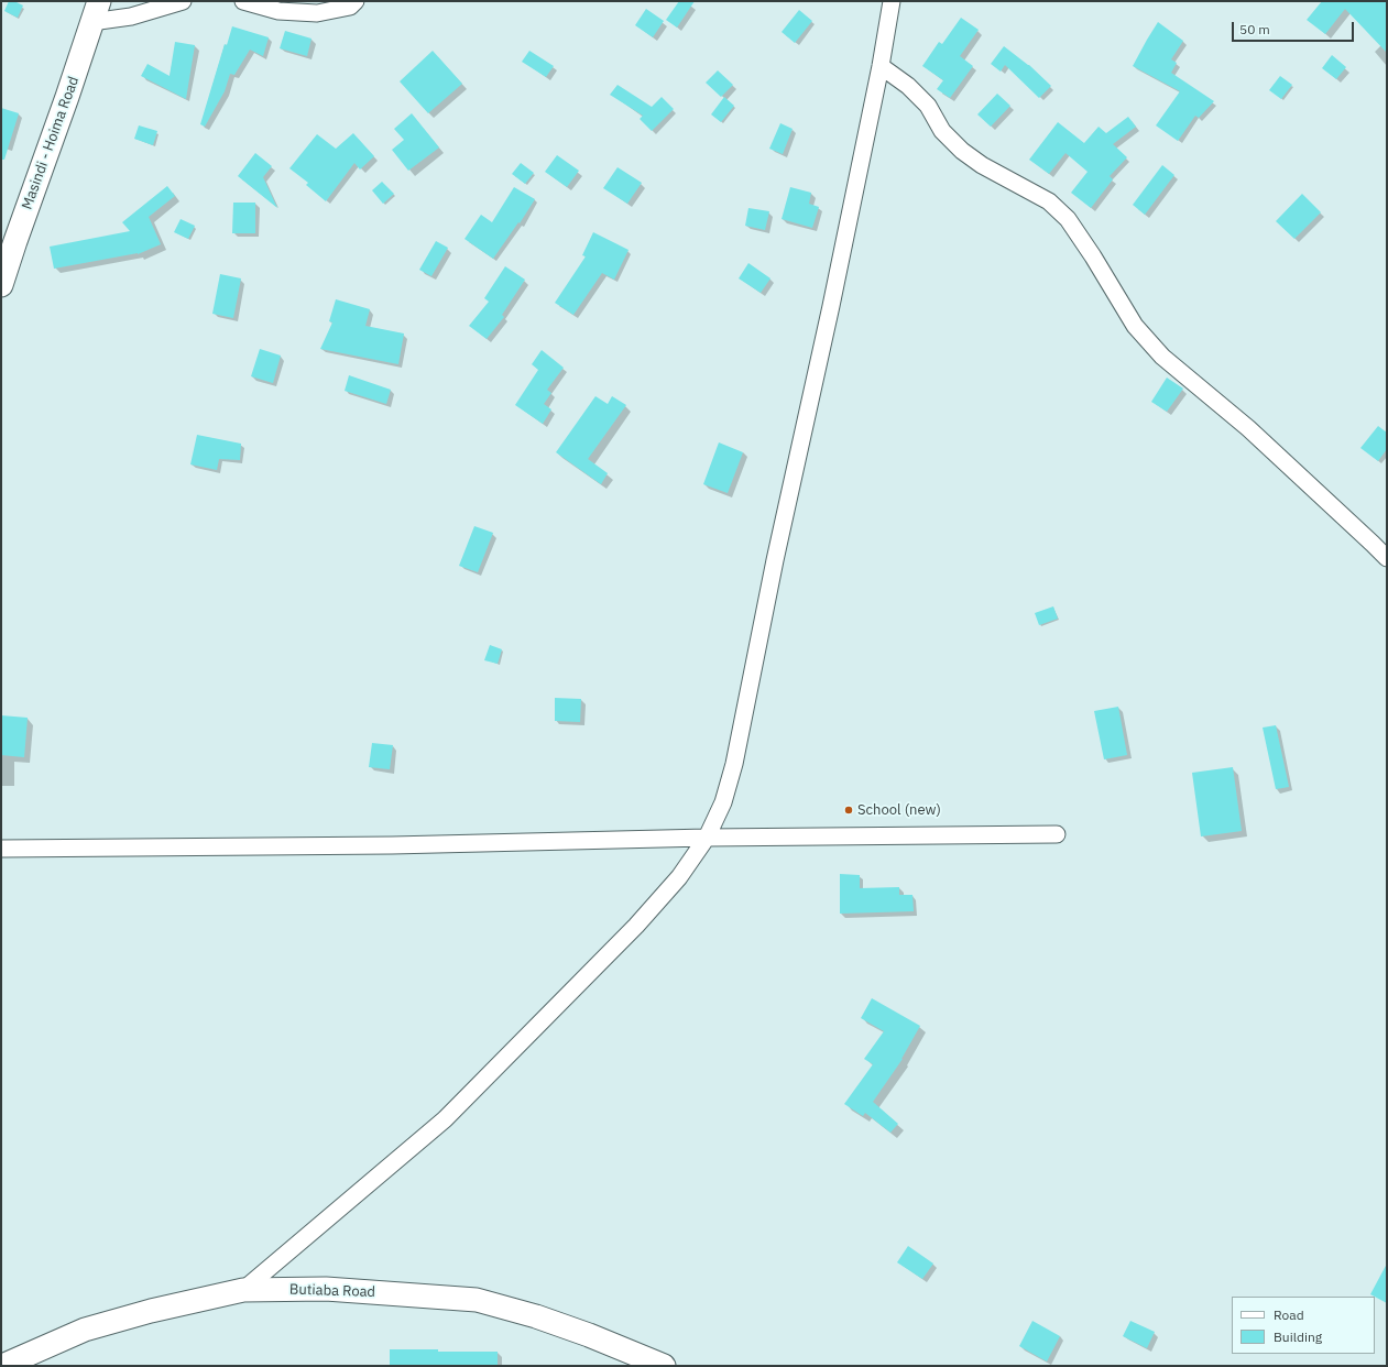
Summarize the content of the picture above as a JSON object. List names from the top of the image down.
{
  "streets": {
    "main road": ["Masindi - Hoima Road", "Butiaba Road"]
  },
  "places": ["School (new)"],
  "legend": ["Road", "Building"],
  "scale_bar": "50 m"
}
